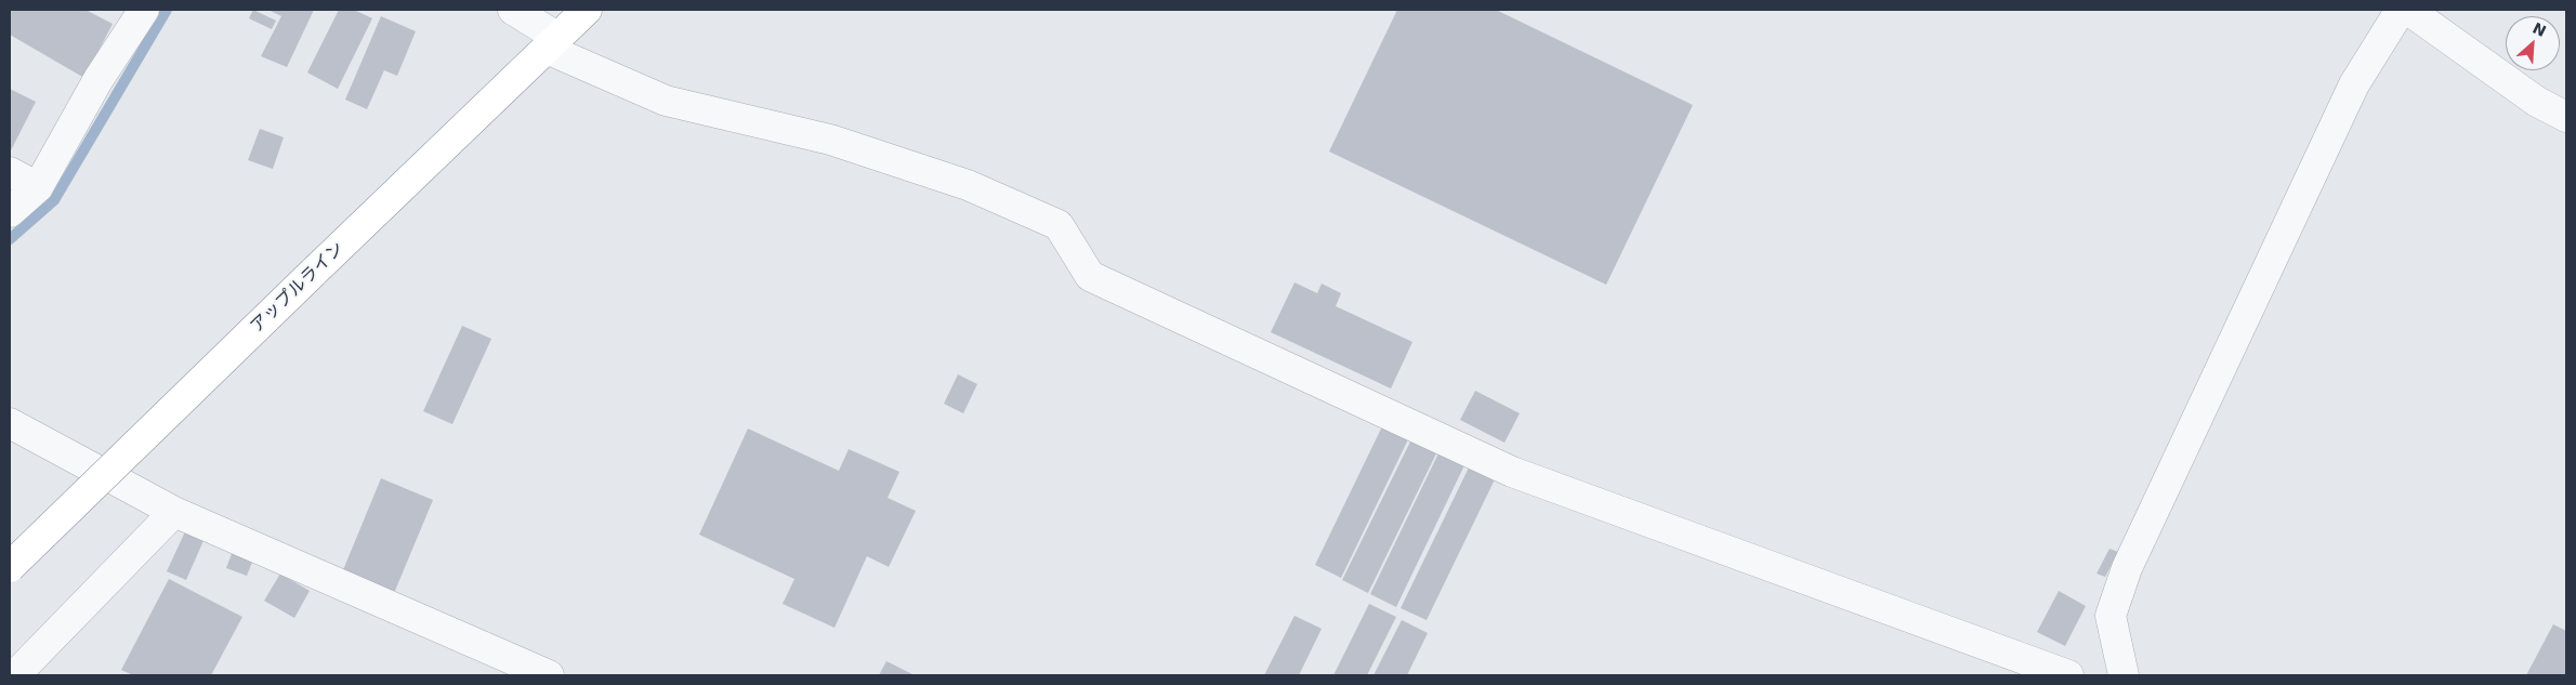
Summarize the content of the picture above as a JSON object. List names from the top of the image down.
{
  "streets": {
    "highway": ["アップルライン"]
  },
  "north": "top right"
}
